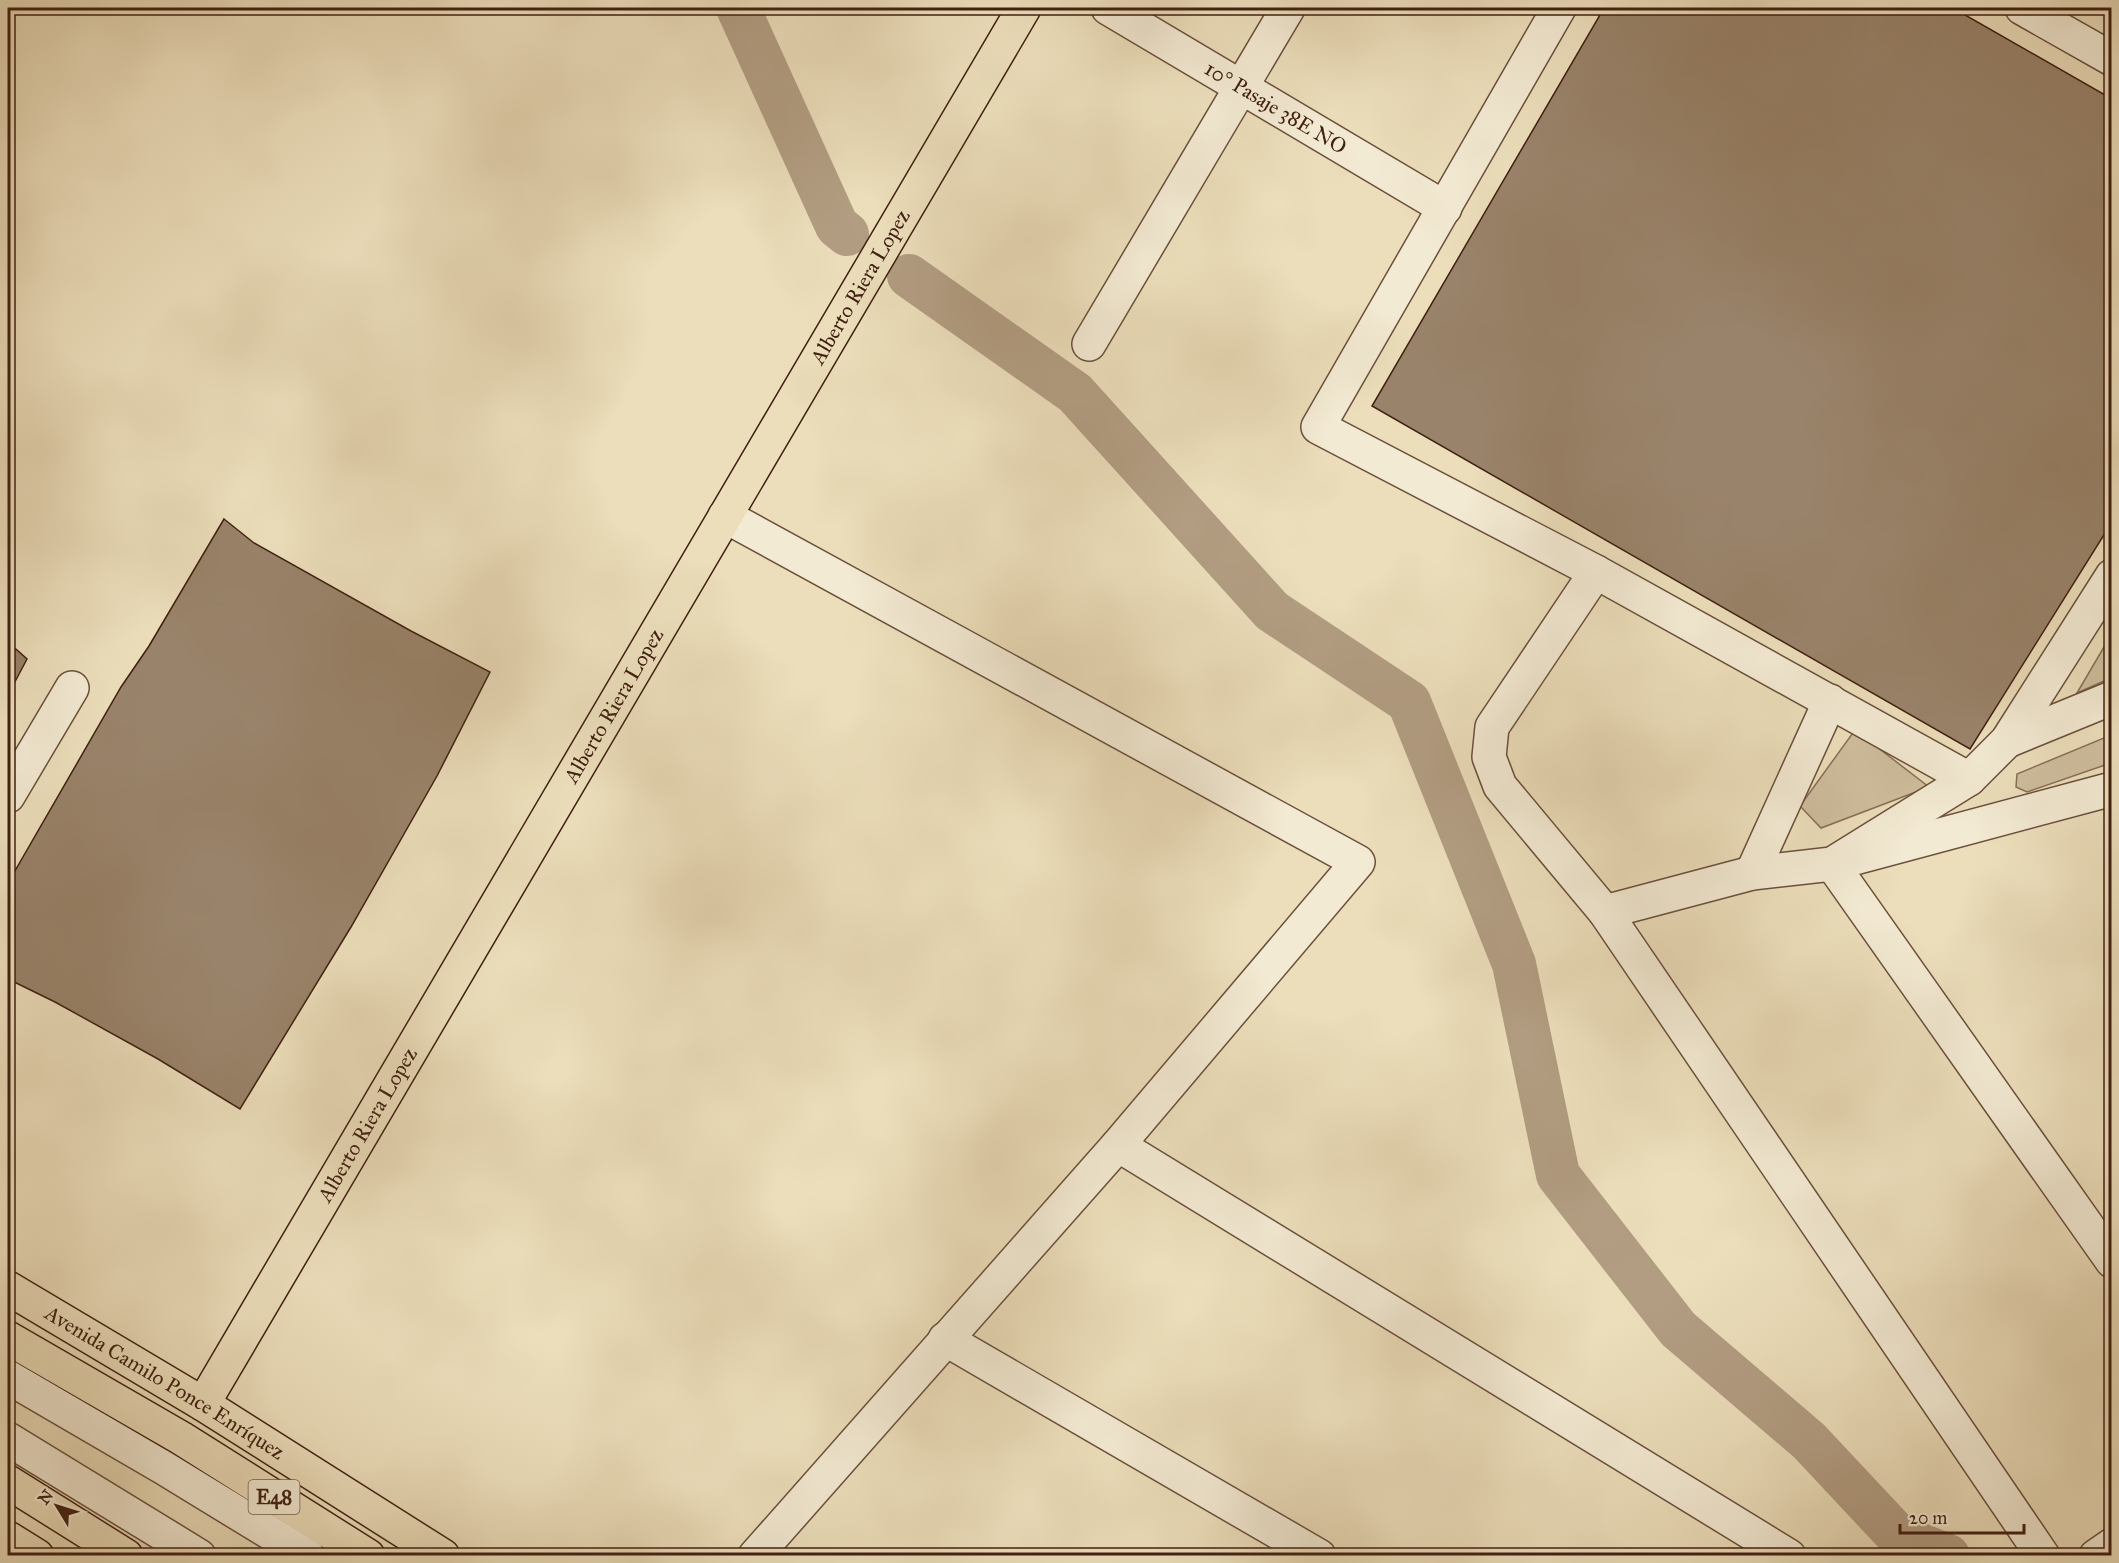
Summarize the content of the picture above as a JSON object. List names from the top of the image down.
{
  "streets": {
    "main road": ["Alberto Riera Lopez", "Avenida Camilo Ponce Enríquez", "E48"],
    "street": ["10° Pasaje 38E NO"]
  },
  "crossings": [
    ["Alberto Riera Lopez", "Avenida Camilo Ponce Enríquez"]
  ],
  "scale_bar": "20 m",
  "north": "top left"
}
